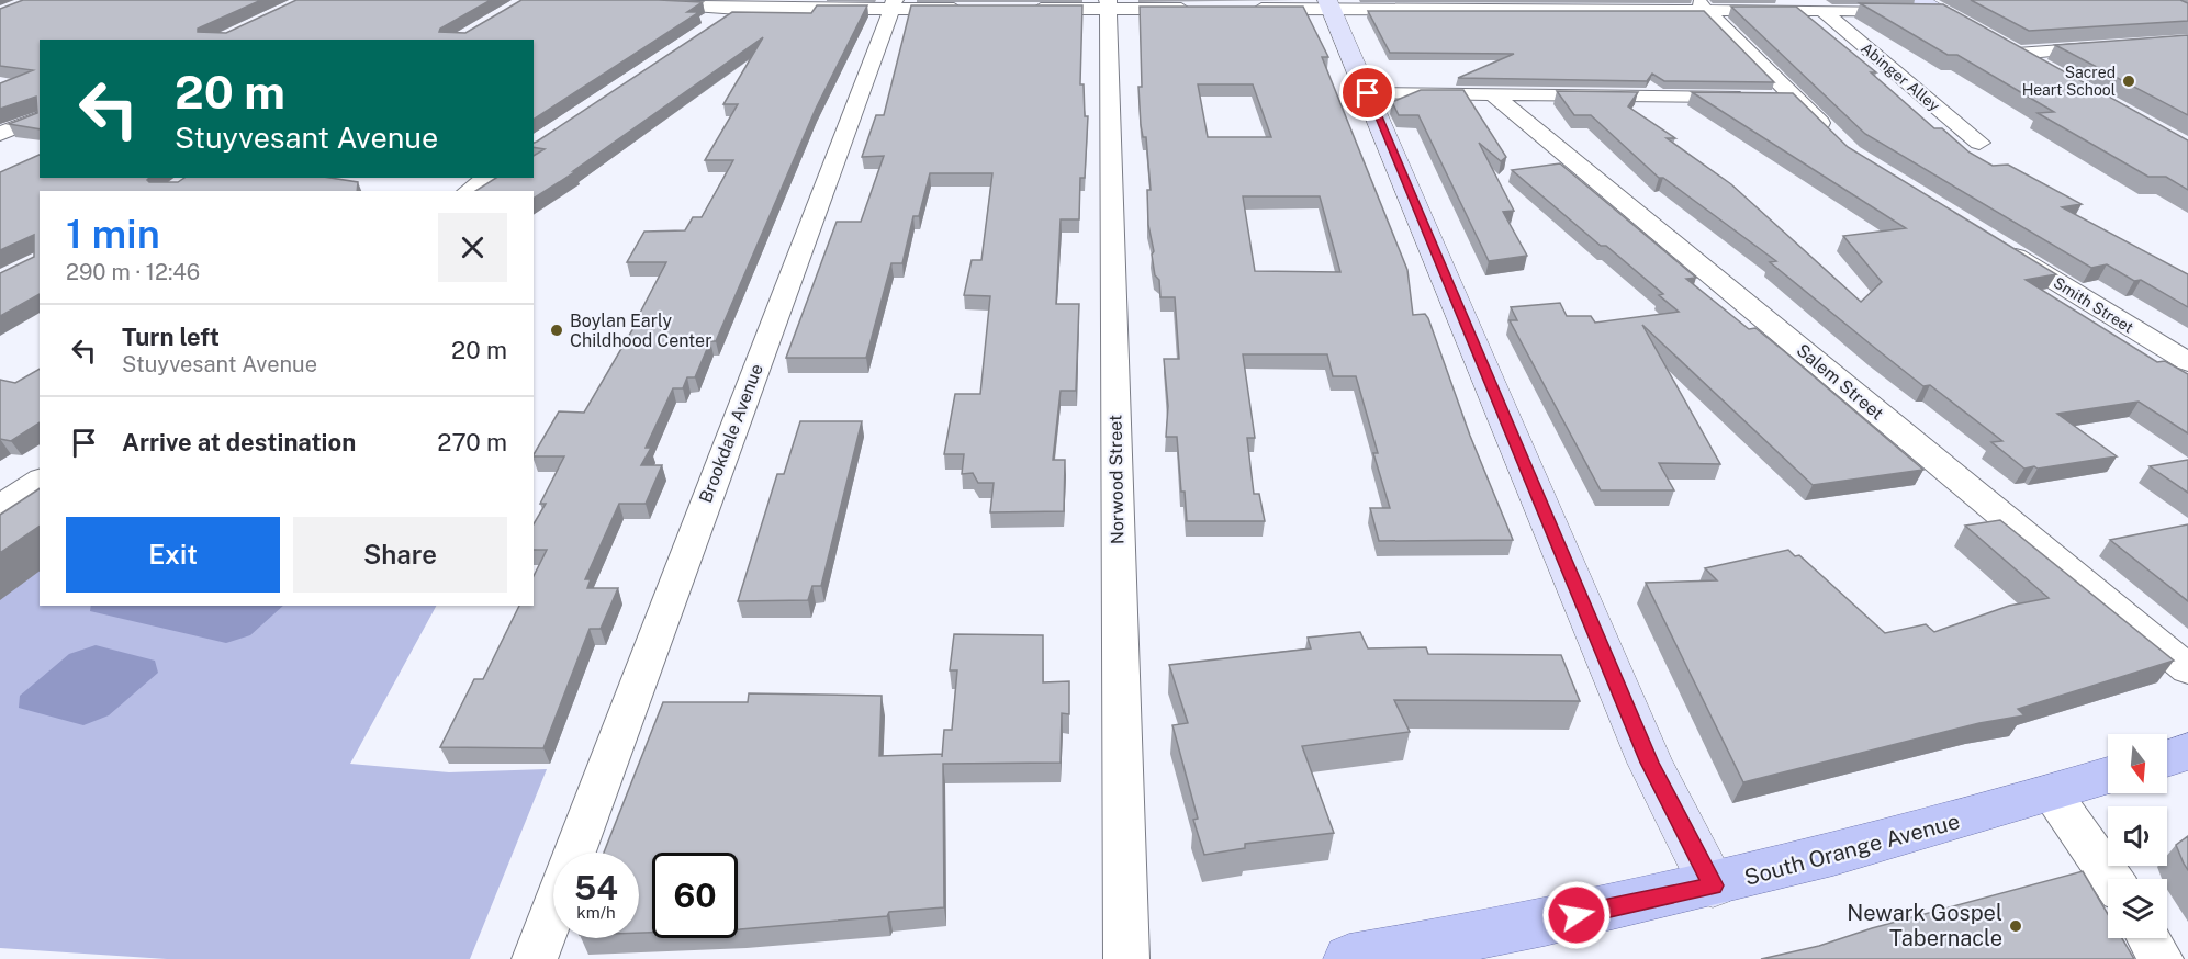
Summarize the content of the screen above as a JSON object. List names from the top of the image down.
{
  "streets": {
    "main road": ["South Orange Avenue"],
    "street": [
      "Abinger Alley",
      "Smith Street",
      "Salem Street",
      "Brookdale Avenue",
      "Norwood Street"
    ]
  },
  "places": ["Sacred Heart School", "Boylan Early Childhood Center", "Newark Gospel Tabernacle"],
  "north": "bottom",
  "page": {
    "turn": ["20 m", "Stuyvesant Avenue"],
    "heading": ["1 min", "290 m · 12:46"],
    "list": [
      {
        "name": "Turn left",
        "note": "Stuyvesant Avenue",
        "value": "20 m"
      },
      {
        "name": "Arrive at destination",
        "value": "270 m"
      }
    ],
    "buttons": ["Exit", "Share"],
    "speed": "54 km/h",
    "limit": "60"
  }
}
